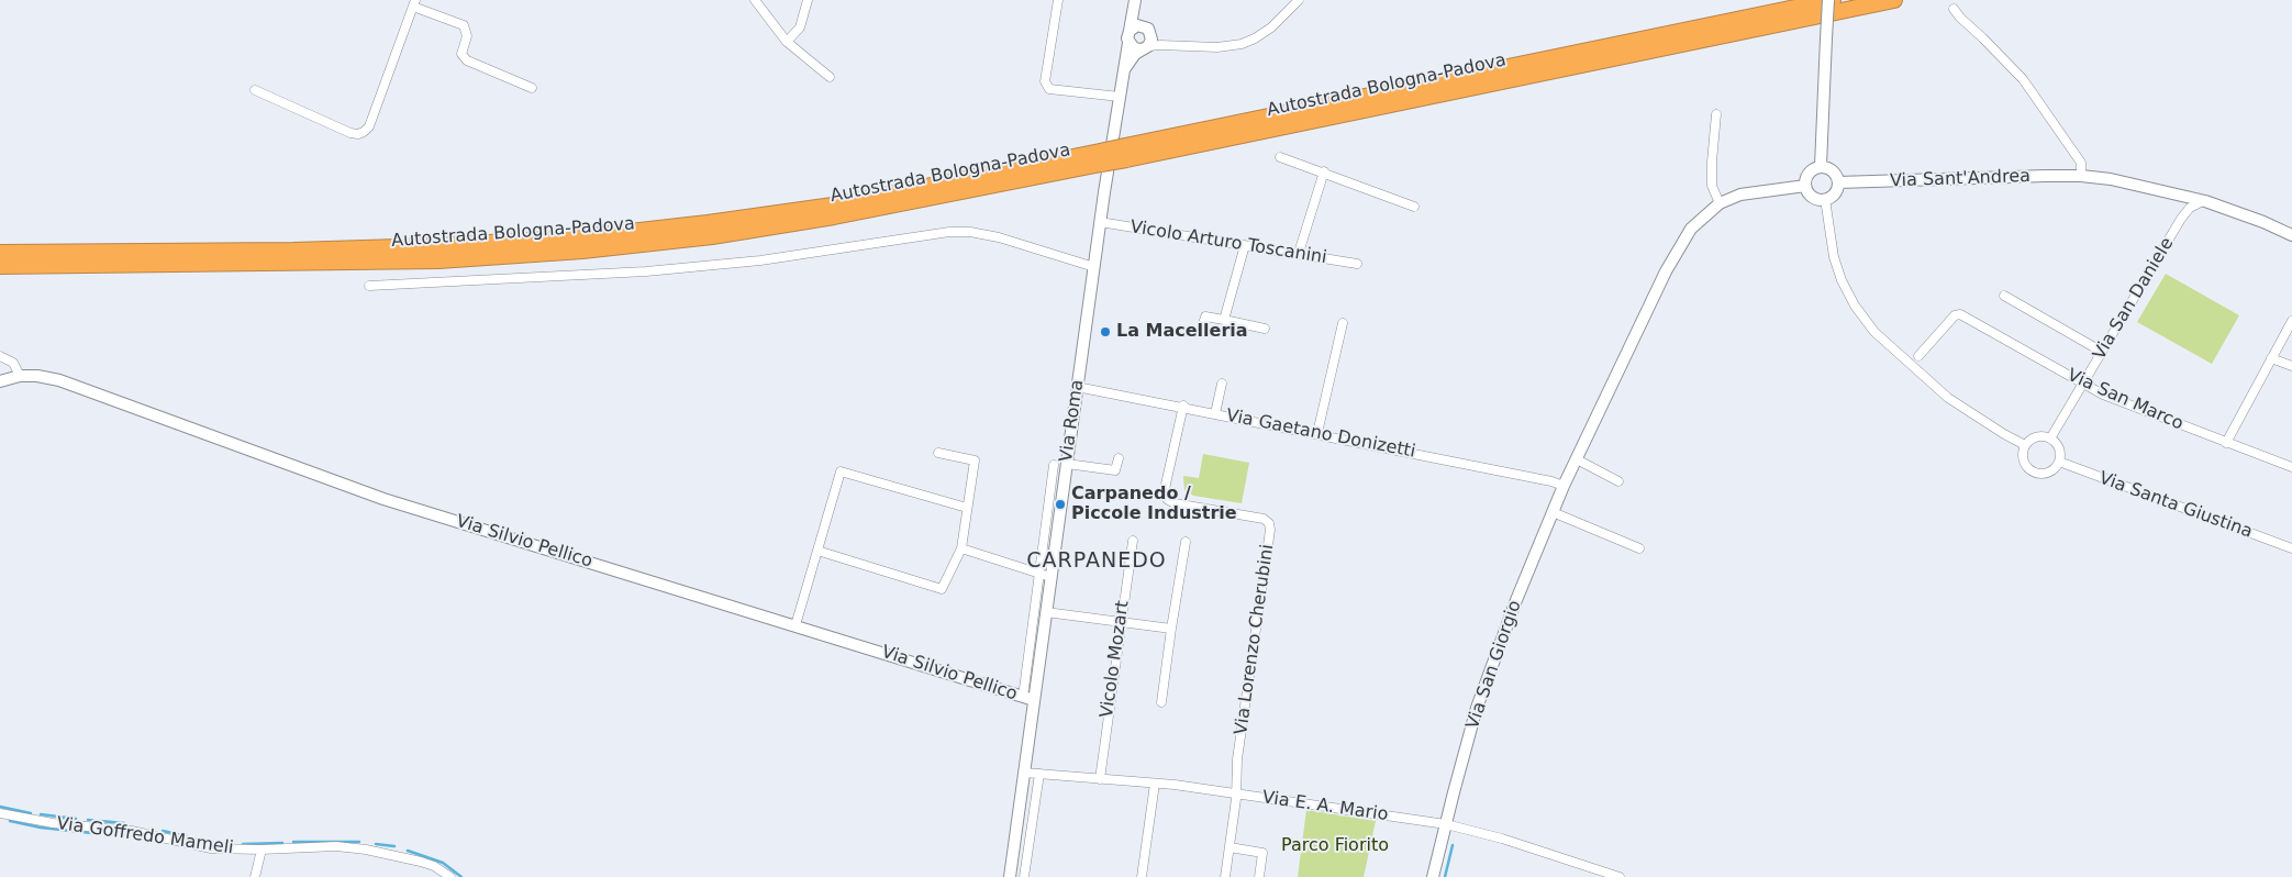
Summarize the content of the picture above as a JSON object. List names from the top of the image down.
{
  "streets": {
    "highway": ["Autostrada Bologna-Padova"],
    "street": [
      "Via Sant'Andrea",
      "Vicolo Arturo Toscanini",
      "Via San Daniele",
      "Via San Marco",
      "Via Roma",
      "Via Gaetano Donizetti",
      "Via Santa Giustina",
      "Via Silvio Pellico",
      "Via Lorenzo Cherubini",
      "Vicolo Mozart",
      "Via San Giorgio",
      "Via E. A. Mario",
      "Via Goffredo Mameli"
    ]
  },
  "crossings": [
    ["Via Sant'Andrea", "Via San Daniele"],
    ["Via Sant'Andrea", "Via San Giorgio"],
    ["Vicolo Arturo Toscanini", "Via Roma"],
    ["Via San Daniele", "Via San Marco"],
    ["Via San Daniele", "Via Santa Giustina"],
    ["Via Roma", "Via Gaetano Donizetti"],
    ["Via Roma", "Via Silvio Pellico"],
    ["Via Roma", "Via E. A. Mario"],
    ["Via Gaetano Donizetti", "Via Lorenzo Cherubini"],
    ["Via Gaetano Donizetti", "Via San Giorgio"],
    ["Via Lorenzo Cherubini", "Via E. A. Mario"],
    ["Vicolo Mozart", "Via E. A. Mario"],
    ["Via San Giorgio", "Via E. A. Mario"]
  ],
  "districts": ["CARPANEDO"],
  "parks": ["Parco Fiorito"],
  "places": ["La Macelleria", "Carpanedo / Piccole Industrie"]
}
